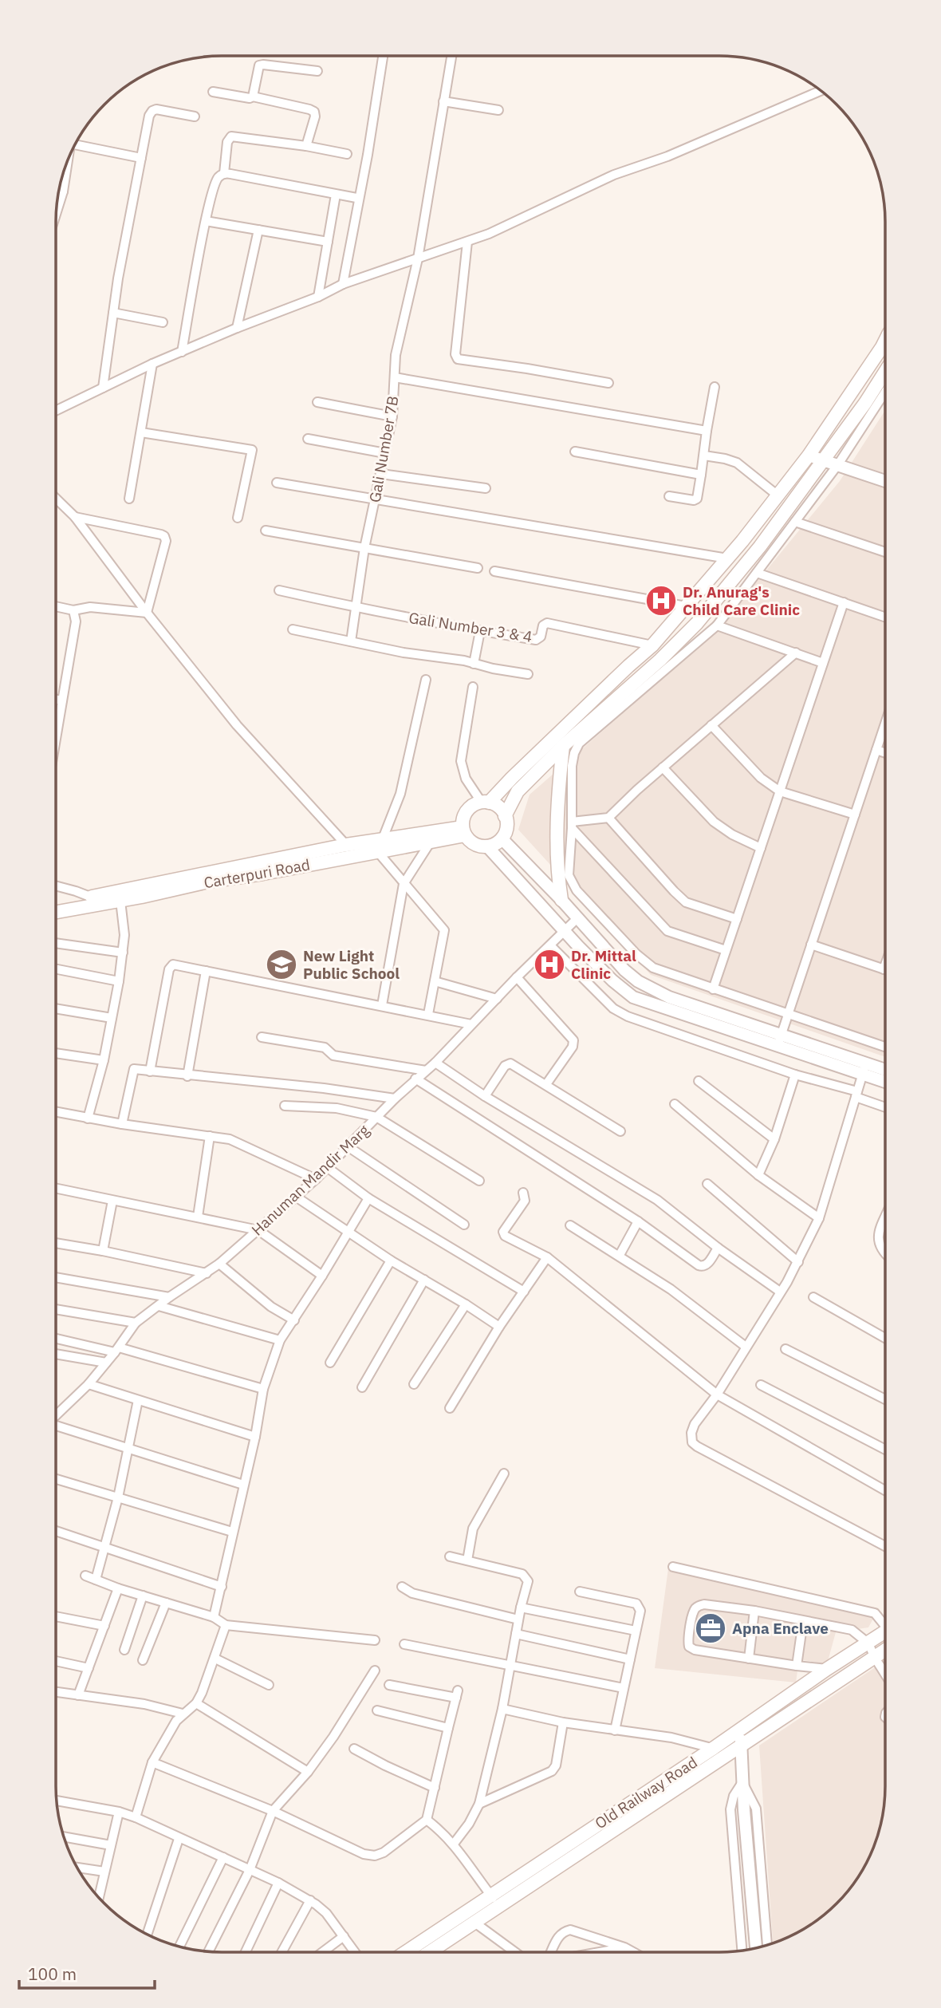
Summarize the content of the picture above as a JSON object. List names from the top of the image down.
{
  "streets": {
    "main road": ["Carterpuri Road", "Old Railway Road"],
    "street": ["Gali Number 7B", "Gali Number 3 & 4", "Hanuman Mandir Marg"]
  },
  "crossings": [
    ["Gali Number 7B", "Gali Number 3 & 4"]
  ],
  "places": {
    "hospital": ["Dr. Anurag's Child Care Clinic", "Dr. Mittal Clinic"],
    "school or university": ["New Light Public School"],
    "office": ["Apna Enclave"]
  },
  "scale_bar": "100 m"
}
